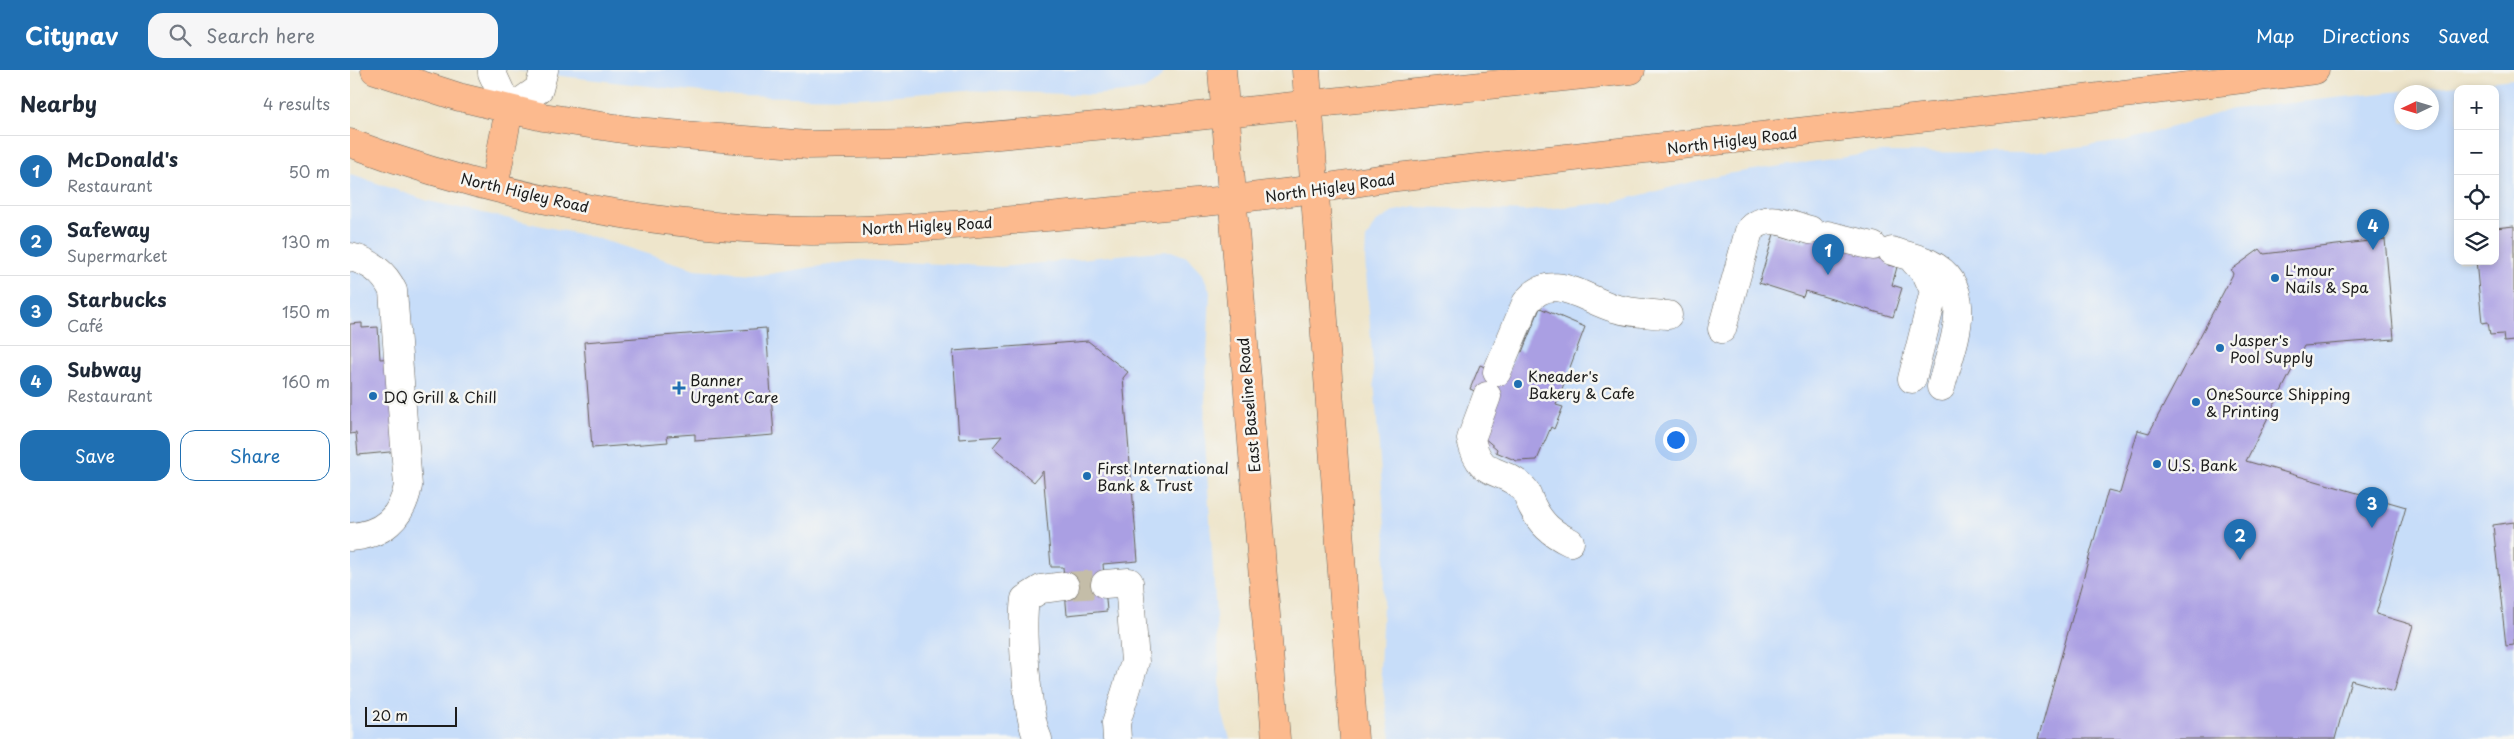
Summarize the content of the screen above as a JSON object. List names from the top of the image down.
{
  "streets": {
    "main road": ["North Higley Road", "East Baseline Road"]
  },
  "crossings": [
    ["North Higley Road", "East Baseline Road"]
  ],
  "places": {
    "other": [
      "L'mour Nails & Spa",
      "Jasper's Pool Supply",
      "Kneader's Bakery & Cafe",
      "DQ Grill & Chill",
      "OneSource Shipping & Printing",
      "U.S. Bank",
      "First International Bank & Trust"
    ],
    "health": ["Banner Urgent Care"]
  },
  "scale_bar": "20 m",
  "north": "left",
  "page": {
    "header": "Citynav",
    "search": "Search here",
    "nav": ["Map", "Directions", "Saved"],
    "heading": ["Nearby", "4 results"],
    "map_buttons": ["+", "−"],
    "list": [
      {
        "mark": "1",
        "name": "McDonald's",
        "note": "Restaurant",
        "value": "50 m"
      },
      {
        "mark": "2",
        "name": "Safeway",
        "note": "Supermarket",
        "value": "130 m"
      },
      {
        "mark": "3",
        "name": "Starbucks",
        "note": "Café",
        "value": "150 m"
      },
      {
        "mark": "4",
        "name": "Subway",
        "note": "Restaurant",
        "value": "160 m"
      }
    ],
    "pins": [
      "4",
      "1",
      "3",
      "2"
    ],
    "buttons": ["Save", "Share"],
    "scale": "20 m"
  }
}
